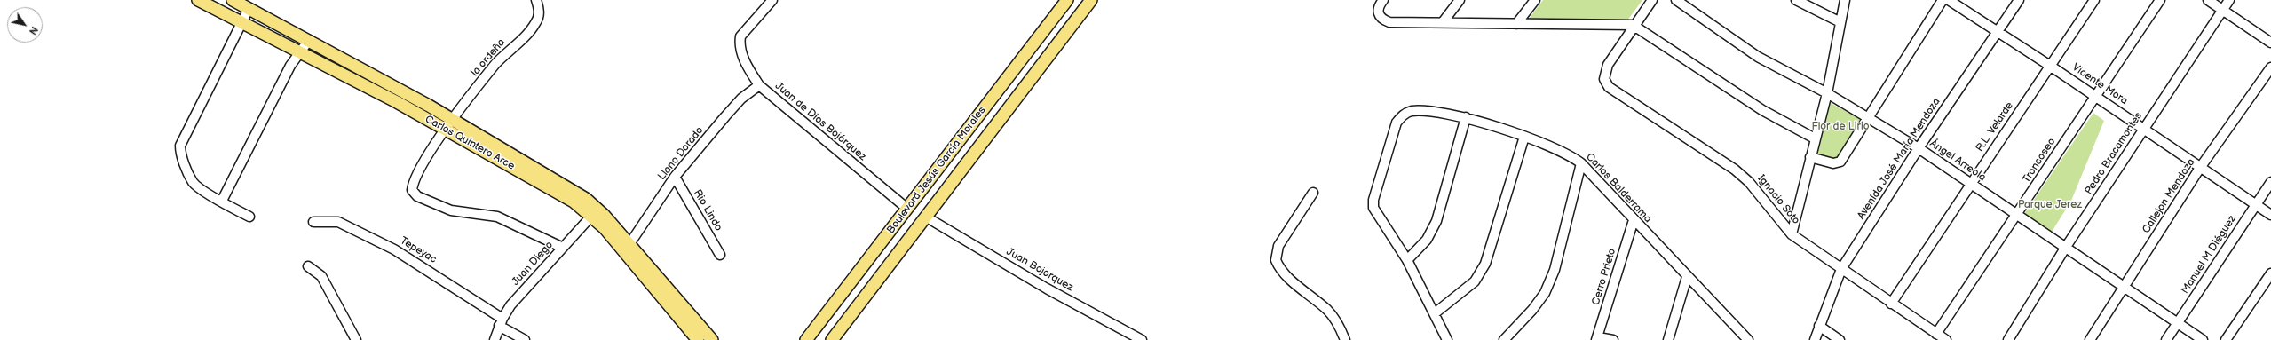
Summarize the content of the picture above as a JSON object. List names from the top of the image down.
{
  "streets": {
    "main road": ["Carlos Quintero Arce", "Boulevard Jesús García Morales"],
    "street": [
      "la ordeña",
      "Vicente Mora",
      "Juan de Dios Bojórquez",
      "R.L. Velarde",
      "Llano Dorado",
      "Pedro Bracamontes",
      "Avenida José María Mendoza",
      "Ángel Arreola",
      "Troncoseo",
      "Carlos Balderrama",
      "Callejon Mendoza",
      "Ignacio Soto",
      "Rio Lindo",
      "Tepeyac",
      "Manuel M Diéguez",
      "Juan Diego",
      "Juan Bojorquez",
      "Cerro Prieto"
    ]
  },
  "crossings": [
    ["la ordeña", "Carlos Quintero Arce"],
    ["la ordeña", "Juan Diego"],
    ["Vicente Mora", "R.L. Velarde"],
    ["Vicente Mora", "Pedro Bracamontes"],
    ["Vicente Mora", "Avenida José María Mendoza"],
    ["Vicente Mora", "Troncoseo"],
    ["Vicente Mora", "Callejon Mendoza"],
    ["Vicente Mora", "Manuel M Diéguez"],
    ["Juan de Dios Bojórquez", "Llano Dorado"],
    ["Juan de Dios Bojórquez", "Boulevard Jesús García Morales"],
    ["R.L. Velarde", "Ángel Arreola"],
    ["R.L. Velarde", "Ignacio Soto"],
    ["Carlos Quintero Arce", "Llano Dorado"],
    ["Carlos Quintero Arce", "Juan Diego"],
    ["Llano Dorado", "Rio Lindo"],
    ["Pedro Bracamontes", "Ángel Arreola"],
    ["Avenida José María Mendoza", "Ángel Arreola"],
    ["Avenida José María Mendoza", "Ignacio Soto"],
    ["Ángel Arreola", "Troncoseo"],
    ["Ángel Arreola", "Callejon Mendoza"],
    ["Ángel Arreola", "Manuel M Diéguez"],
    ["Troncoseo", "Ignacio Soto"],
    ["Boulevard Jesús García Morales", "Juan Bojorquez"],
    ["Carlos Balderrama", "Cerro Prieto"],
    ["Tepeyac", "Juan Diego"]
  ],
  "parks": ["Flor de Lirio", "Parque Jerez"],
  "north": "bottom right"
}
